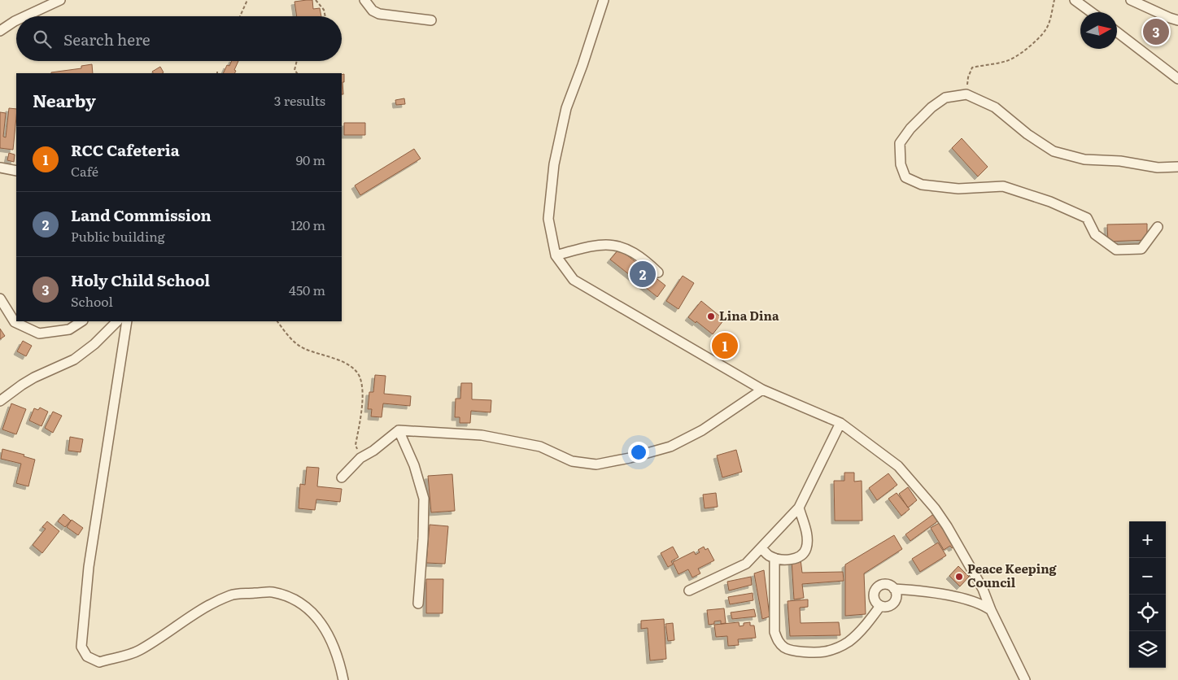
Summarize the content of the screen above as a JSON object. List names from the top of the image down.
{
  "places": ["Lina Dina", "Peace Keeping Council"],
  "north": "right",
  "page": {
    "search": "Search here",
    "pins": ["3", "2", "1"],
    "heading": ["Nearby", "3 results"],
    "list": [
      {
        "mark": "1",
        "name": "RCC Cafeteria",
        "note": "Café",
        "value": "90 m"
      },
      {
        "mark": "2",
        "name": "Land Commission",
        "note": "Public building",
        "value": "120 m"
      },
      {
        "mark": "3",
        "name": "Holy Child School",
        "note": "School",
        "value": "450 m"
      }
    ],
    "map_buttons": ["+", "−"]
  }
}
